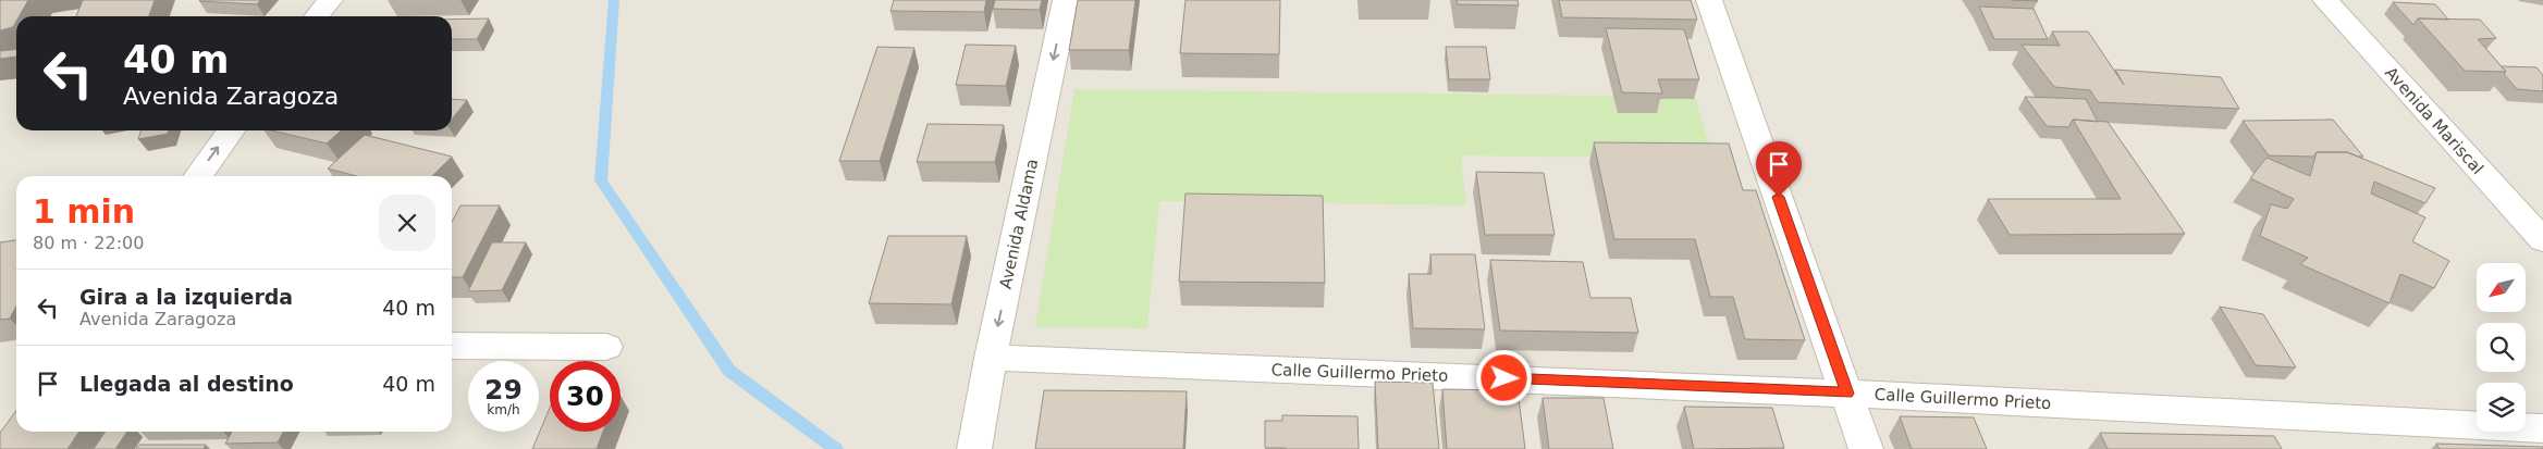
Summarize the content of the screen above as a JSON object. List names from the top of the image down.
{
  "streets": {
    "street": ["Avenida Mariscal", "Avenida Aldama", "Calle Guillermo Prieto"]
  },
  "crossings": [
    ["Avenida Aldama", "Calle Guillermo Prieto"]
  ],
  "one_way": ["Avenida Aldama"],
  "north": "bottom left",
  "page": {
    "turn": ["40 m", "Avenida Zaragoza"],
    "heading": ["1 min", "80 m · 22:00"],
    "list": [
      {
        "name": "Gira a la izquierda",
        "note": "Avenida Zaragoza",
        "value": "40 m"
      },
      {
        "name": "Llegada al destino",
        "value": "40 m"
      }
    ],
    "speed": "29 km/h",
    "limit": "30"
  }
}
